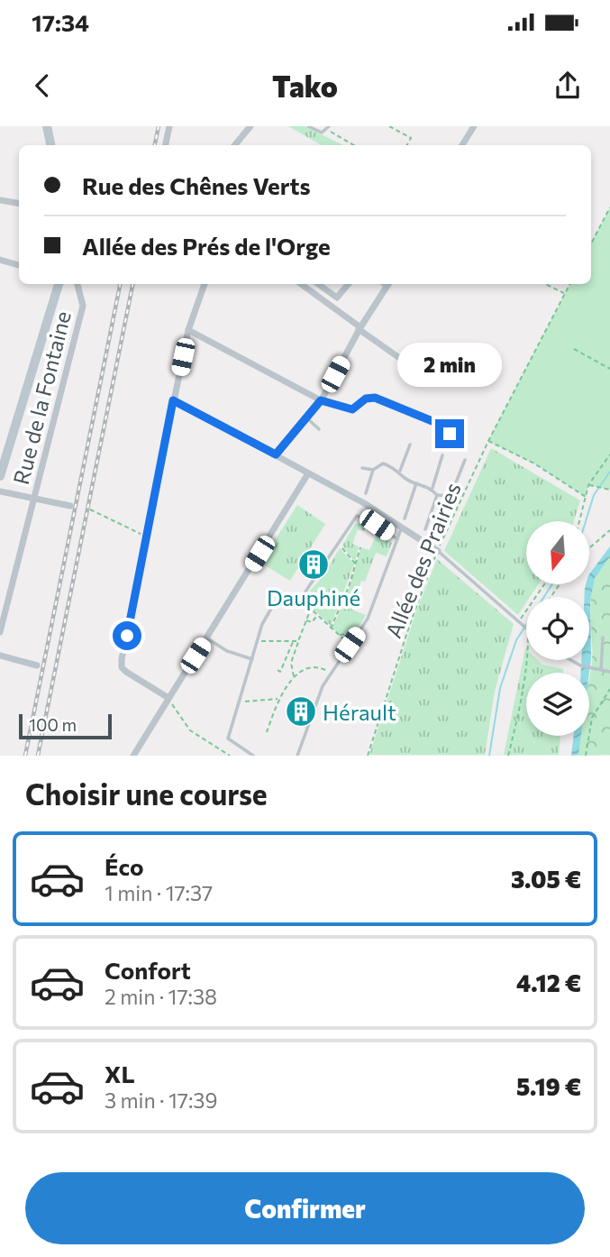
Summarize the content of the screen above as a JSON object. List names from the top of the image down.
{
  "streets": {
    "street": ["Rue de la Fontaine"],
    "path": ["Allée des Prairies"]
  },
  "places": {
    "building": ["Dauphiné", "Hérault"]
  },
  "scale_bar": "100 m",
  "north": "bottom",
  "page": {
    "status": "17:34",
    "header": "Tako",
    "banner": ["Rue des Chênes Verts", "Allée des Prés de l'Orge"],
    "bubble": "2 min",
    "scale": "100 m",
    "heading": "Choisir une course",
    "list": [
      {
        "name": "Éco",
        "note": "1 min · 17:37",
        "value": "3.05 €"
      },
      {
        "name": "Confort",
        "note": "2 min · 17:38",
        "value": "4.12 €"
      },
      {
        "name": "XL",
        "note": "3 min · 17:39",
        "value": "5.19 €"
      }
    ],
    "buttons": "Confirmer"
  }
}
